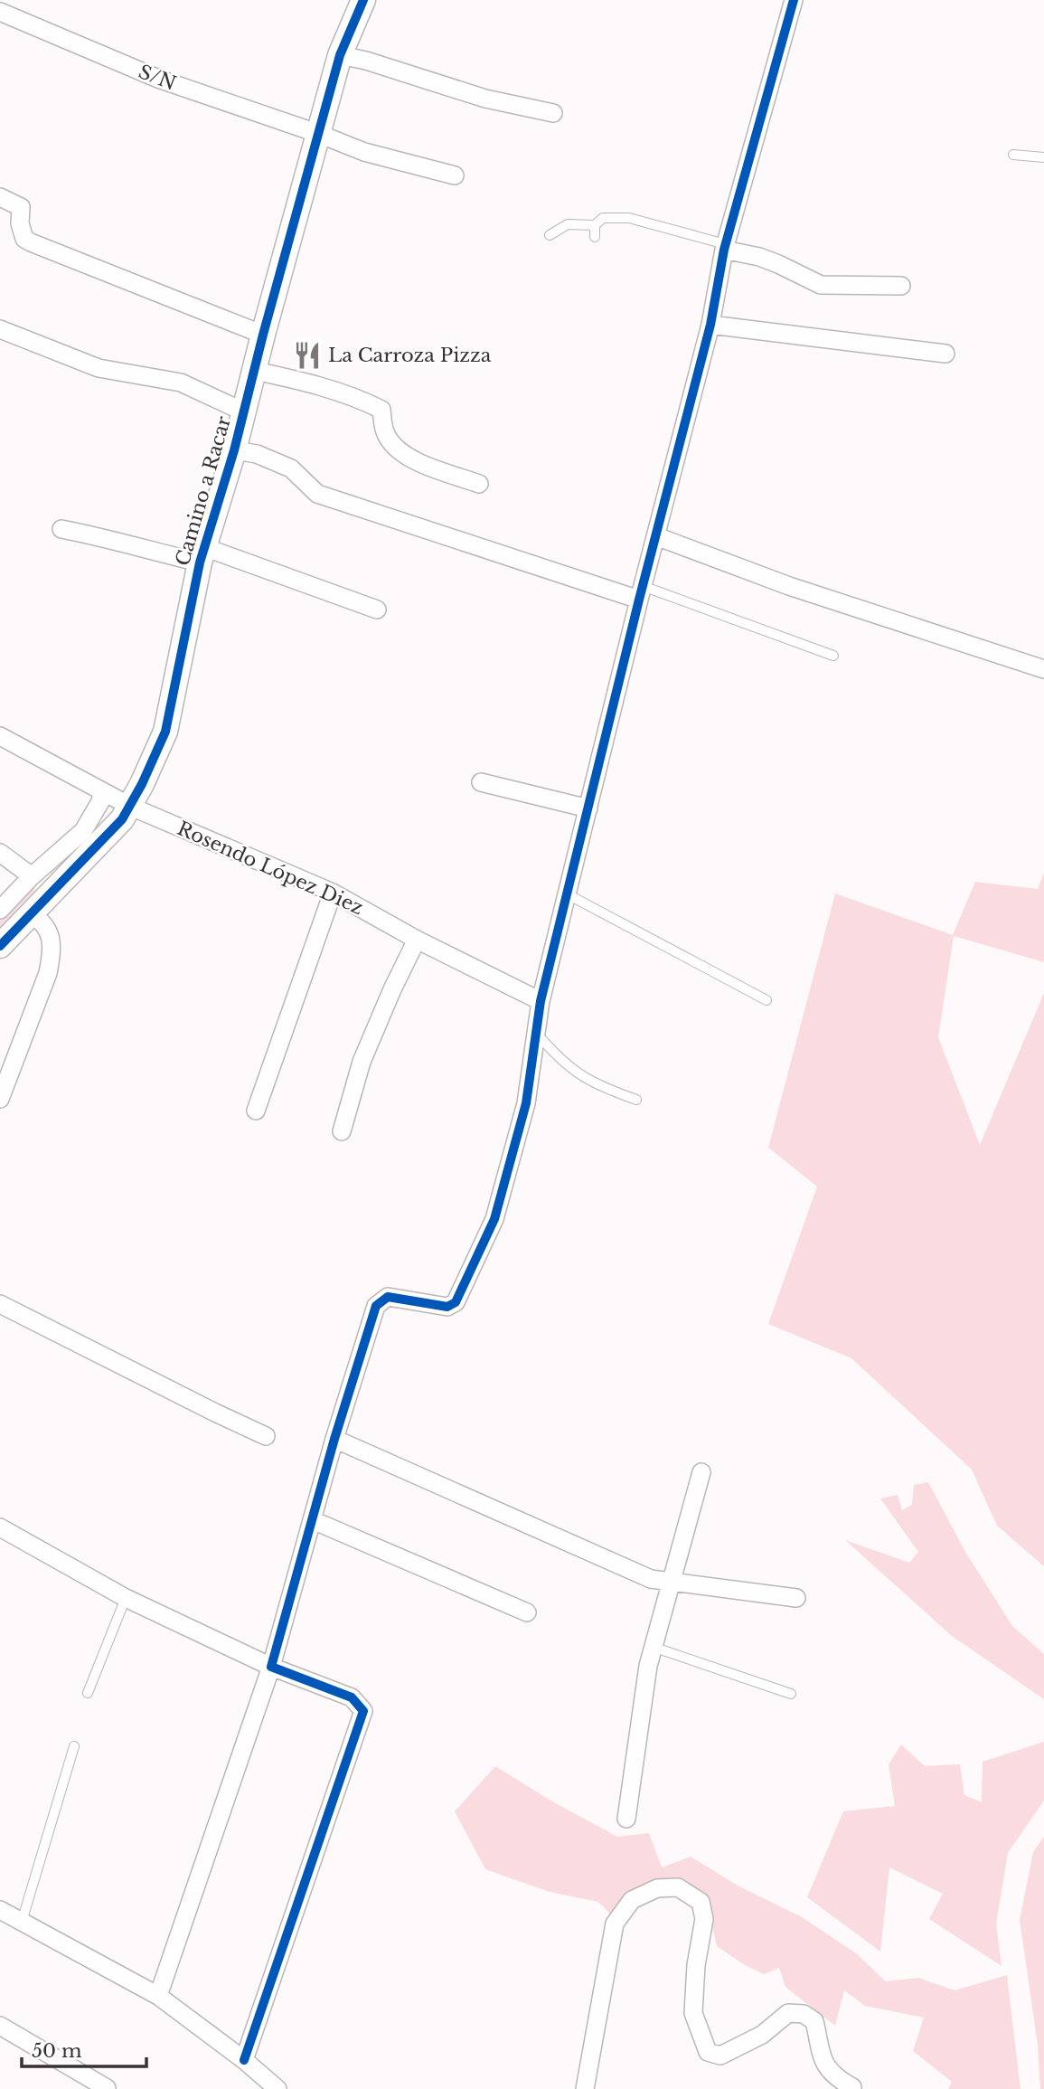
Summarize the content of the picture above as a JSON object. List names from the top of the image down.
{
  "streets": {
    "street": ["S/N", "Camino a Racar", "Rosendo López Diez"]
  },
  "crossings": [
    ["S/N", "Camino a Racar"],
    ["Camino a Racar", "Rosendo López Diez"]
  ],
  "places": {
    "restaurant": ["La Carroza Pizza"]
  },
  "scale_bar": "50 m"
}
